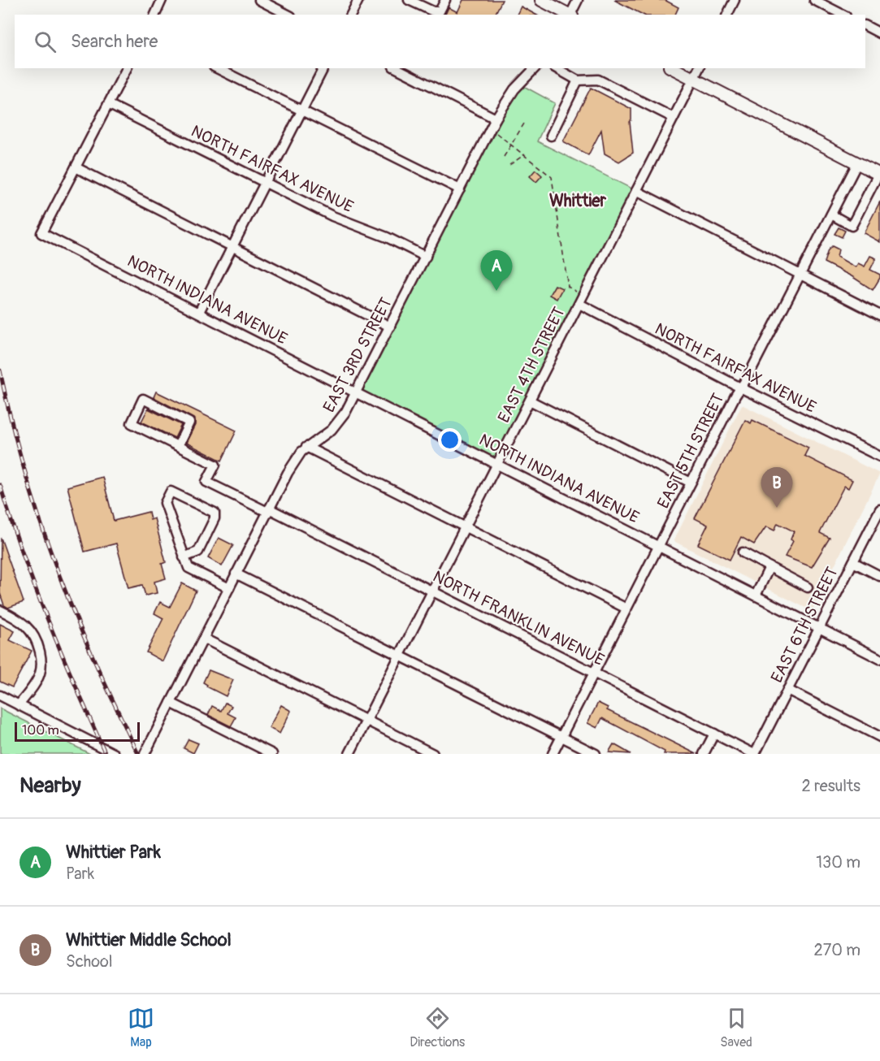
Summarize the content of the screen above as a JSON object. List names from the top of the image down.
{
  "streets": {
    "street": [
      "NORTH FAIRFAX AVENUE",
      "NORTH INDIANA AVENUE",
      "EAST 3RD STREET",
      "EAST 4TH STREET",
      "EAST 5TH STREET",
      "NORTH FRANKLIN AVENUE",
      "EAST 6TH STREET"
    ]
  },
  "crossings": [
    ["NORTH FAIRFAX AVENUE", "EAST 3RD STREET"],
    ["NORTH FAIRFAX AVENUE", "EAST 4TH STREET"],
    ["NORTH FAIRFAX AVENUE", "EAST 5TH STREET"],
    ["NORTH INDIANA AVENUE", "EAST 3RD STREET"],
    ["NORTH INDIANA AVENUE", "EAST 4TH STREET"],
    ["NORTH INDIANA AVENUE", "EAST 5TH STREET"],
    ["NORTH INDIANA AVENUE", "EAST 6TH STREET"],
    ["EAST 3RD STREET", "NORTH FRANKLIN AVENUE"],
    ["EAST 4TH STREET", "NORTH FRANKLIN AVENUE"],
    ["EAST 5TH STREET", "NORTH FRANKLIN AVENUE"],
    ["NORTH FRANKLIN AVENUE", "EAST 6TH STREET"]
  ],
  "districts": ["Whittier"],
  "scale_bar": "100 m",
  "page": {
    "search": "Search here",
    "pins": ["A", "B"],
    "scale": "100 m",
    "heading": ["Nearby", "2 results"],
    "list": [
      {
        "mark": "A",
        "name": "Whittier Park",
        "note": "Park",
        "value": "130 m"
      },
      {
        "mark": "B",
        "name": "Whittier Middle School",
        "note": "School",
        "value": "270 m"
      }
    ],
    "nav": ["Map", "Directions", "Saved"]
  }
}
